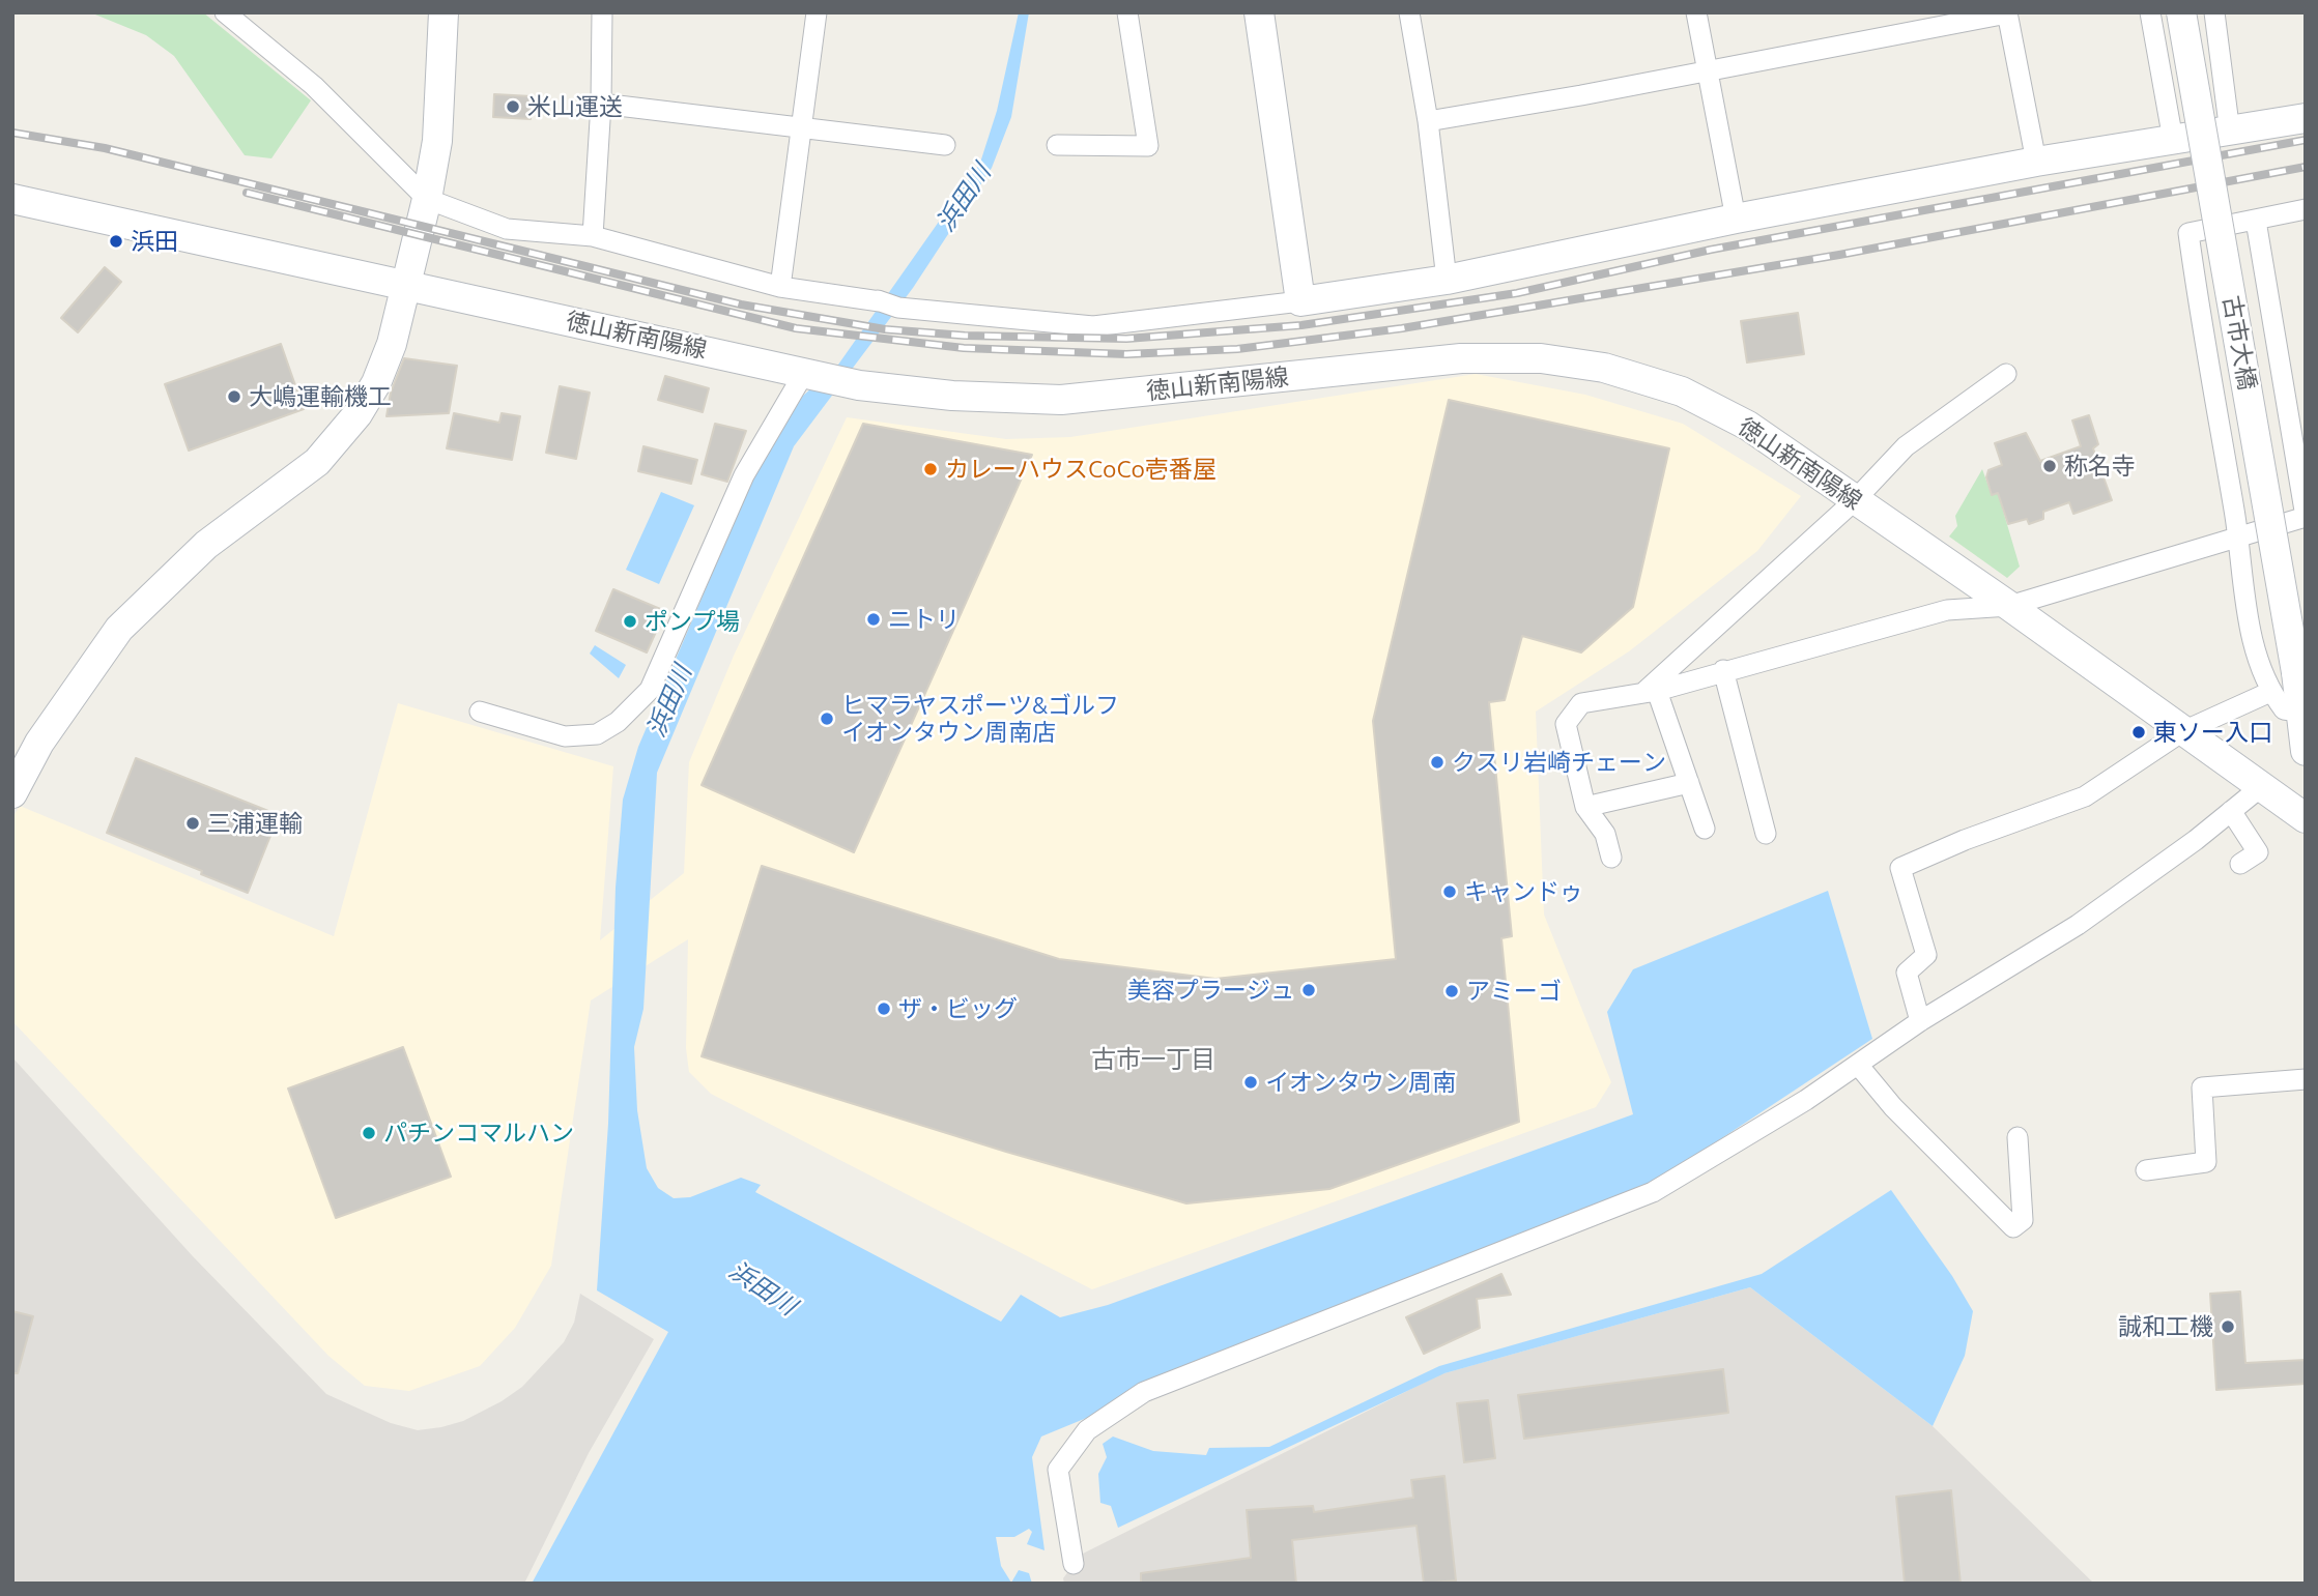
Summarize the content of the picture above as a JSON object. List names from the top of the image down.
{
  "streets": {
    "street": ["徳山新南陽線", "古市大橋"]
  },
  "districts": ["古市一丁目"],
  "water": ["浜田川"],
  "places": [
    "米山運送",
    "浜田",
    "大嶋運輸機工",
    "称名寺",
    "カレーハウスCoCo壱番屋",
    "ニトリ",
    "ポンプ場",
    "ヒマラヤスポーツ&ゴルフ イオンタウン周南店",
    "東ソー入口",
    "クスリ岩崎チェーン",
    "三浦運輸",
    "キャンドゥ",
    "美容プラージュ",
    "アミーゴ",
    "ザ・ビッグ",
    "イオンタウン周南",
    "パチンコマルハン",
    "誠和工機"
  ]
}
